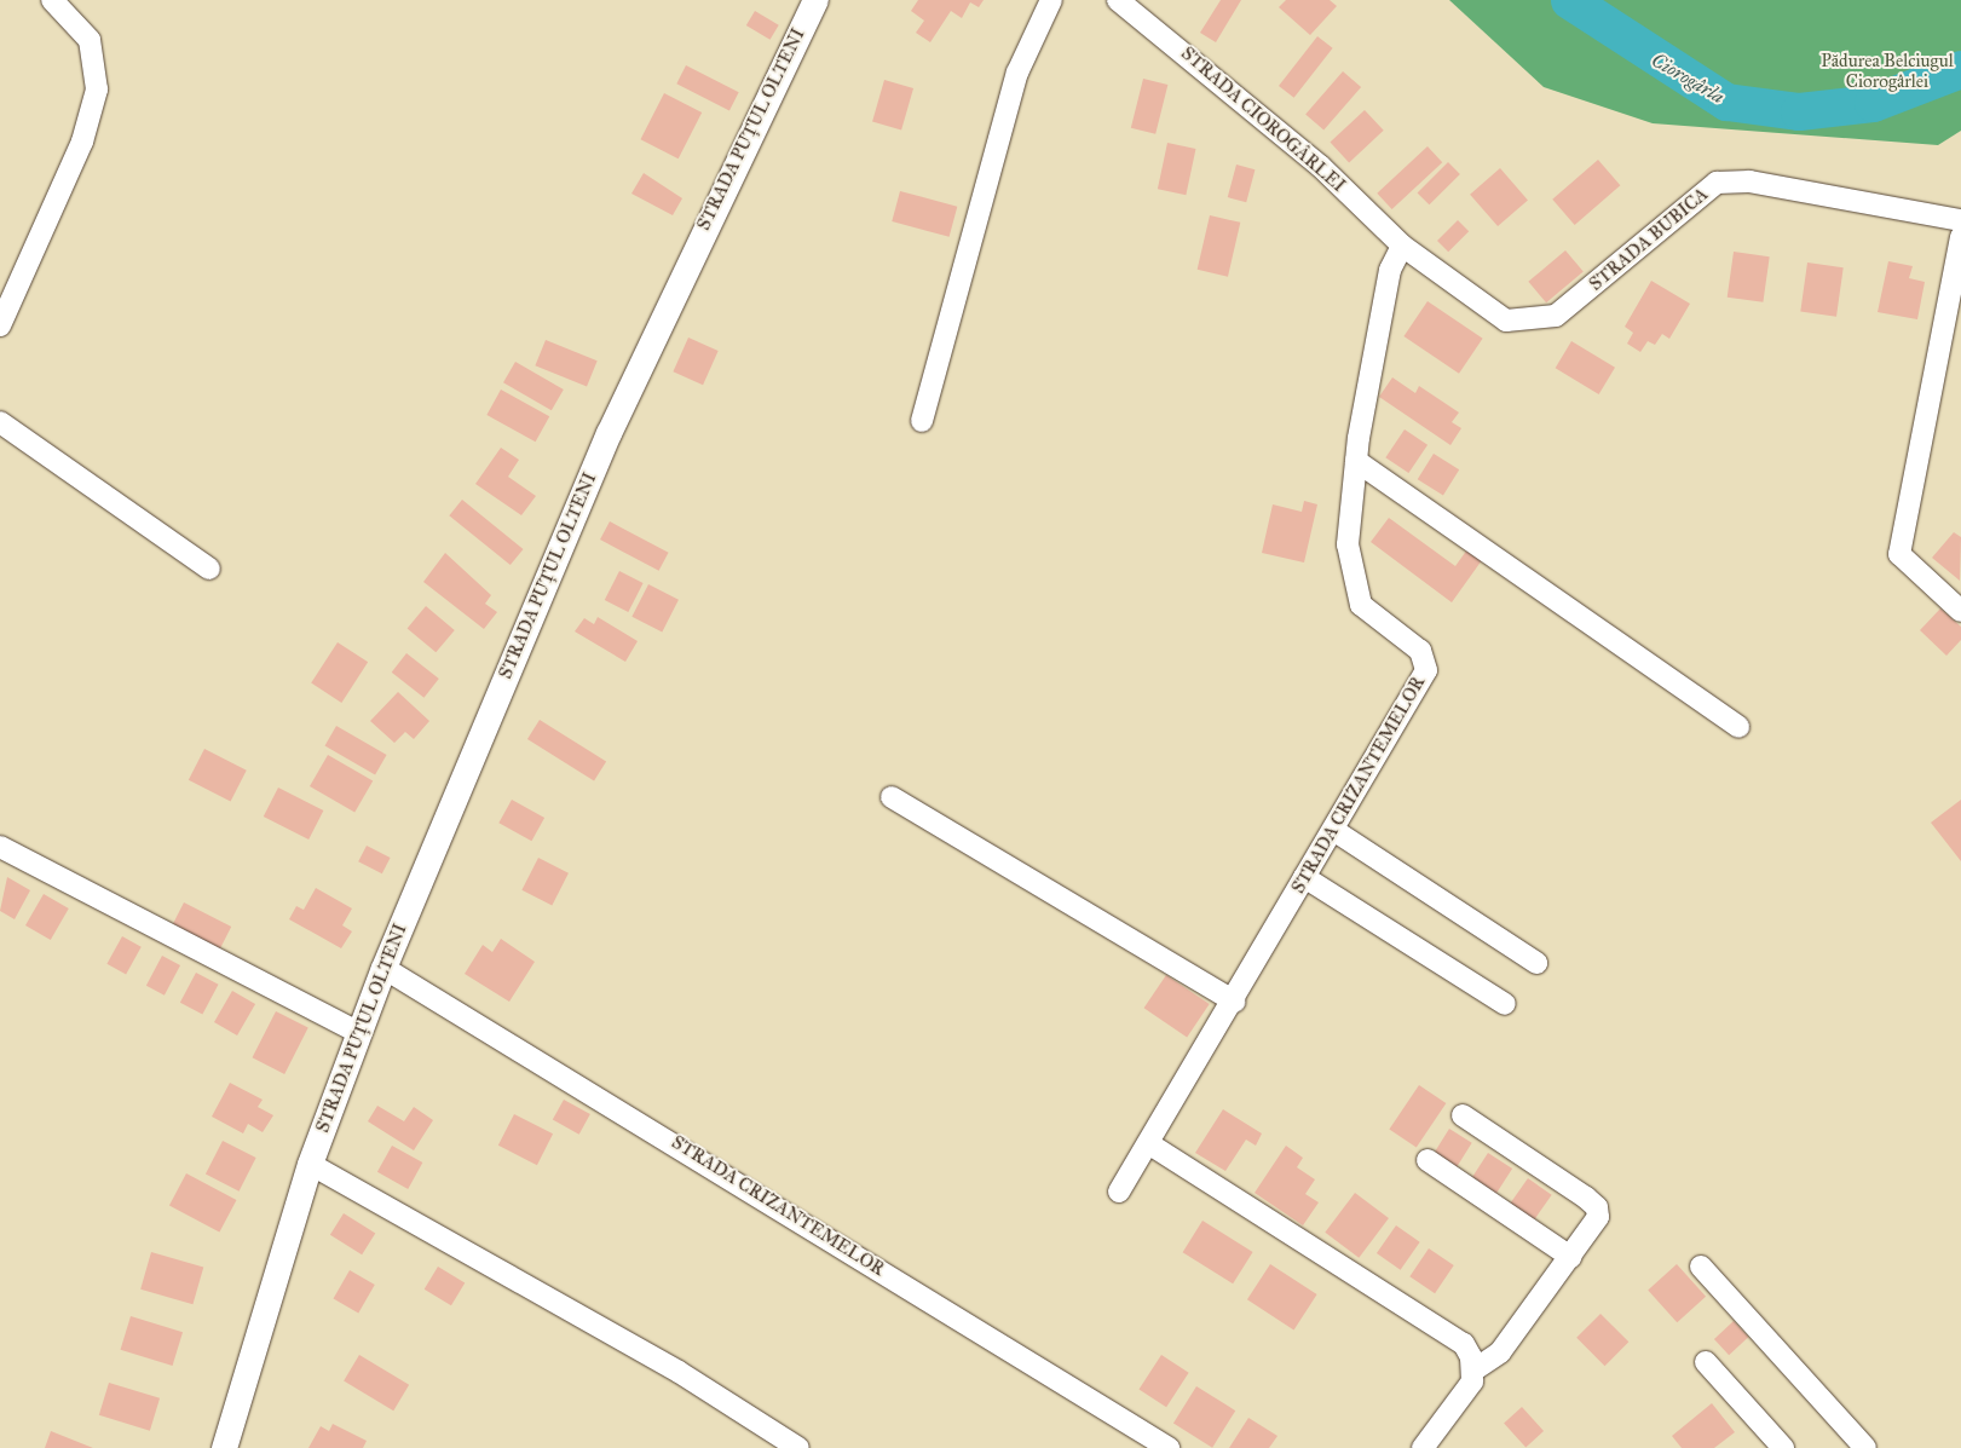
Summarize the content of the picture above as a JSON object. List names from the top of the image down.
{
  "streets": {
    "street": [
      "STRADA CIOROGÂRLEI",
      "STRADA PUȚUL OLTENI",
      "STRADA BUBICA",
      "STRADA CRIZANTEMELOR"
    ]
  },
  "crossings": [
    ["STRADA CIOROGÂRLEI", "STRADA BUBICA"],
    ["STRADA CIOROGÂRLEI", "STRADA CRIZANTEMELOR"],
    ["STRADA PUȚUL OLTENI", "STRADA CRIZANTEMELOR"],
    ["STRADA BUBICA", "STRADA CRIZANTEMELOR"]
  ],
  "water": ["Ciorogârla"],
  "parks": ["Pădurea Belciugul Ciorogârlei"]
}
